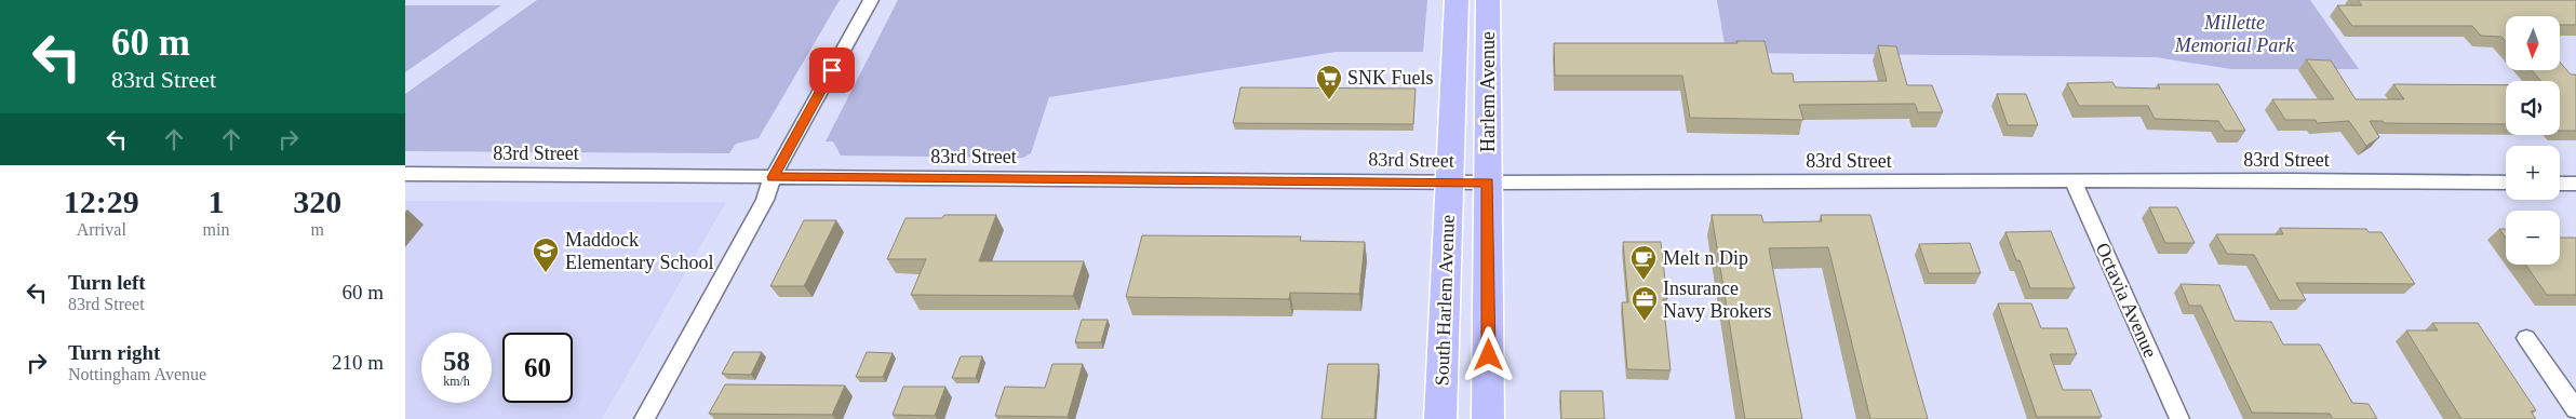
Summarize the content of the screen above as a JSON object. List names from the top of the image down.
{
  "streets": {
    "main road": ["Harlem Avenue", "South Harlem Avenue"],
    "street": ["83rd Street", "Octavia Avenue"]
  },
  "crossings": [
    ["Harlem Avenue", "83rd Street"],
    ["Harlem Avenue", "South Harlem Avenue"],
    ["83rd Street", "South Harlem Avenue"],
    ["83rd Street", "Octavia Avenue"]
  ],
  "parks": ["Millette Memorial Park"],
  "places": {
    "supermarket": ["SNK Fuels"],
    "school or university": ["Maddock Elementary School"],
    "cafe": ["Melt n Dip"],
    "office": ["Insurance Navy Brokers"]
  },
  "north": "bottom",
  "page": {
    "turn": ["60 m", "83rd Street"],
    "map_buttons": ["+", "−"],
    "eta": [
      "12:29",
      "Arrival",
      "1",
      "min",
      "320",
      "m"
    ],
    "list": [
      {
        "name": "Turn left",
        "note": "83rd Street",
        "value": "60 m"
      },
      {
        "name": "Turn right",
        "note": "Nottingham Avenue",
        "value": "210 m"
      }
    ],
    "speed": "58 km/h",
    "limit": "60"
  }
}
